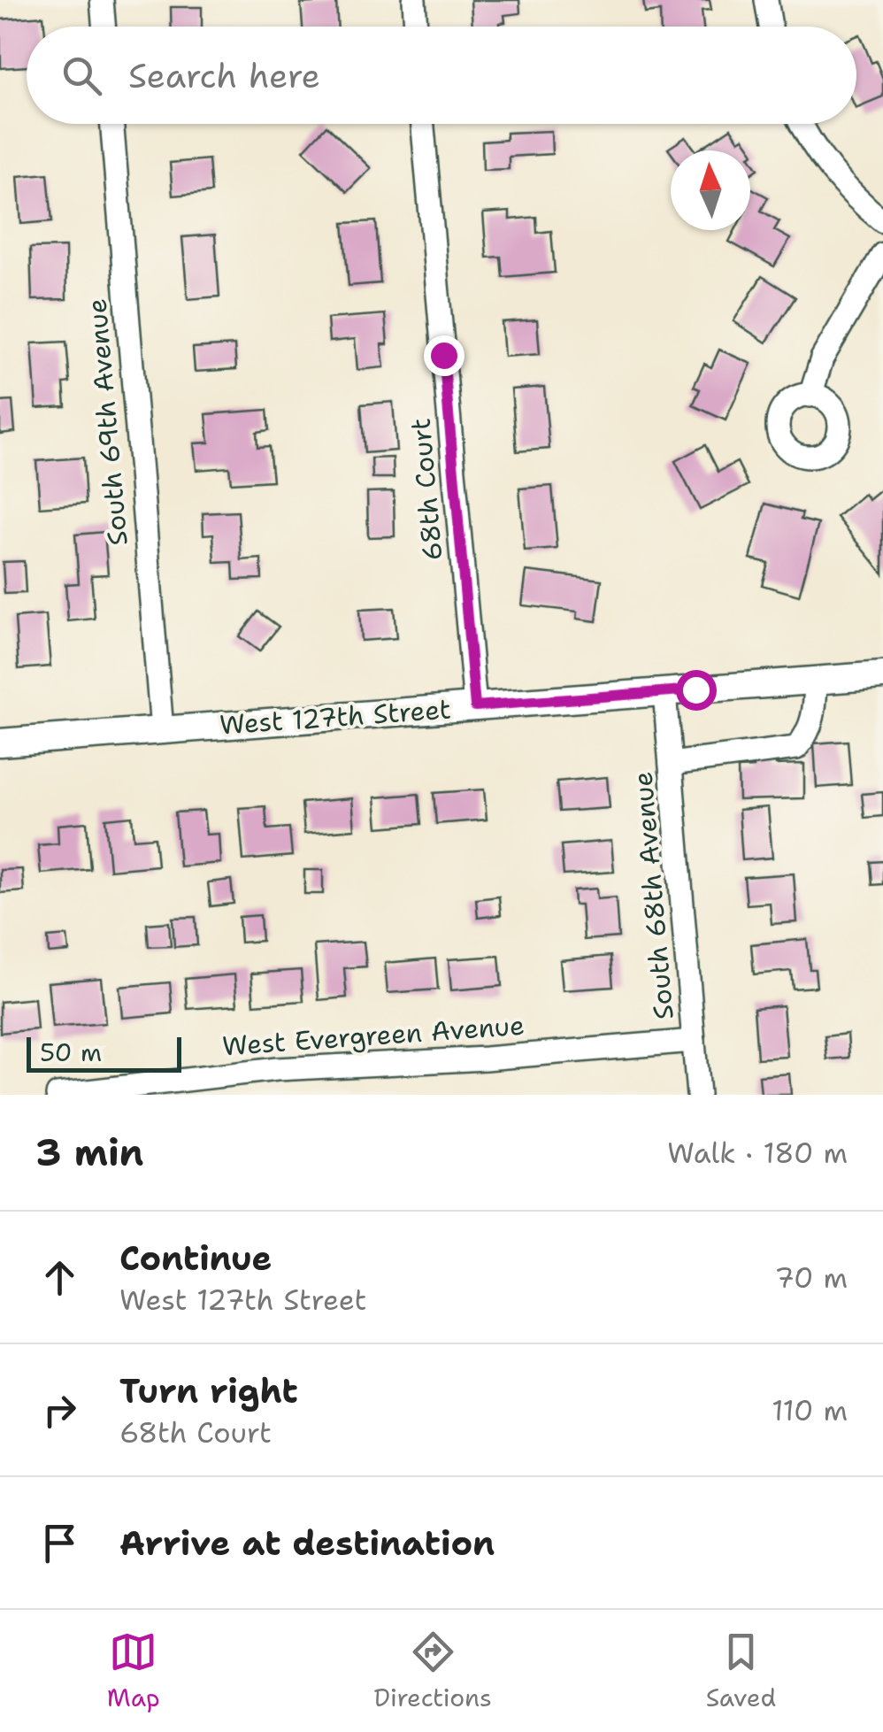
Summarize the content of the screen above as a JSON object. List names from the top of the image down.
{
  "streets": {
    "main road": ["West 127th Street"],
    "street": [
      "South 69th Avenue",
      "68th Court",
      "South 68th Avenue",
      "West Evergreen Avenue"
    ]
  },
  "crossings": [
    ["South 69th Avenue", "West 127th Street"],
    ["68th Court", "West 127th Street"],
    ["West 127th Street", "South 68th Avenue"],
    ["South 68th Avenue", "West Evergreen Avenue"]
  ],
  "scale_bar": "50 m",
  "north": "top",
  "page": {
    "search": "Search here",
    "scale": "50 m",
    "heading": ["3 min", "Walk · 180 m"],
    "list": [
      ["Continue", "West 127th Street", "70 m"],
      ["Turn right", "68th Court", "110 m"],
      "Arrive at destination"
    ],
    "nav": ["Map", "Directions", "Saved"]
  }
}
